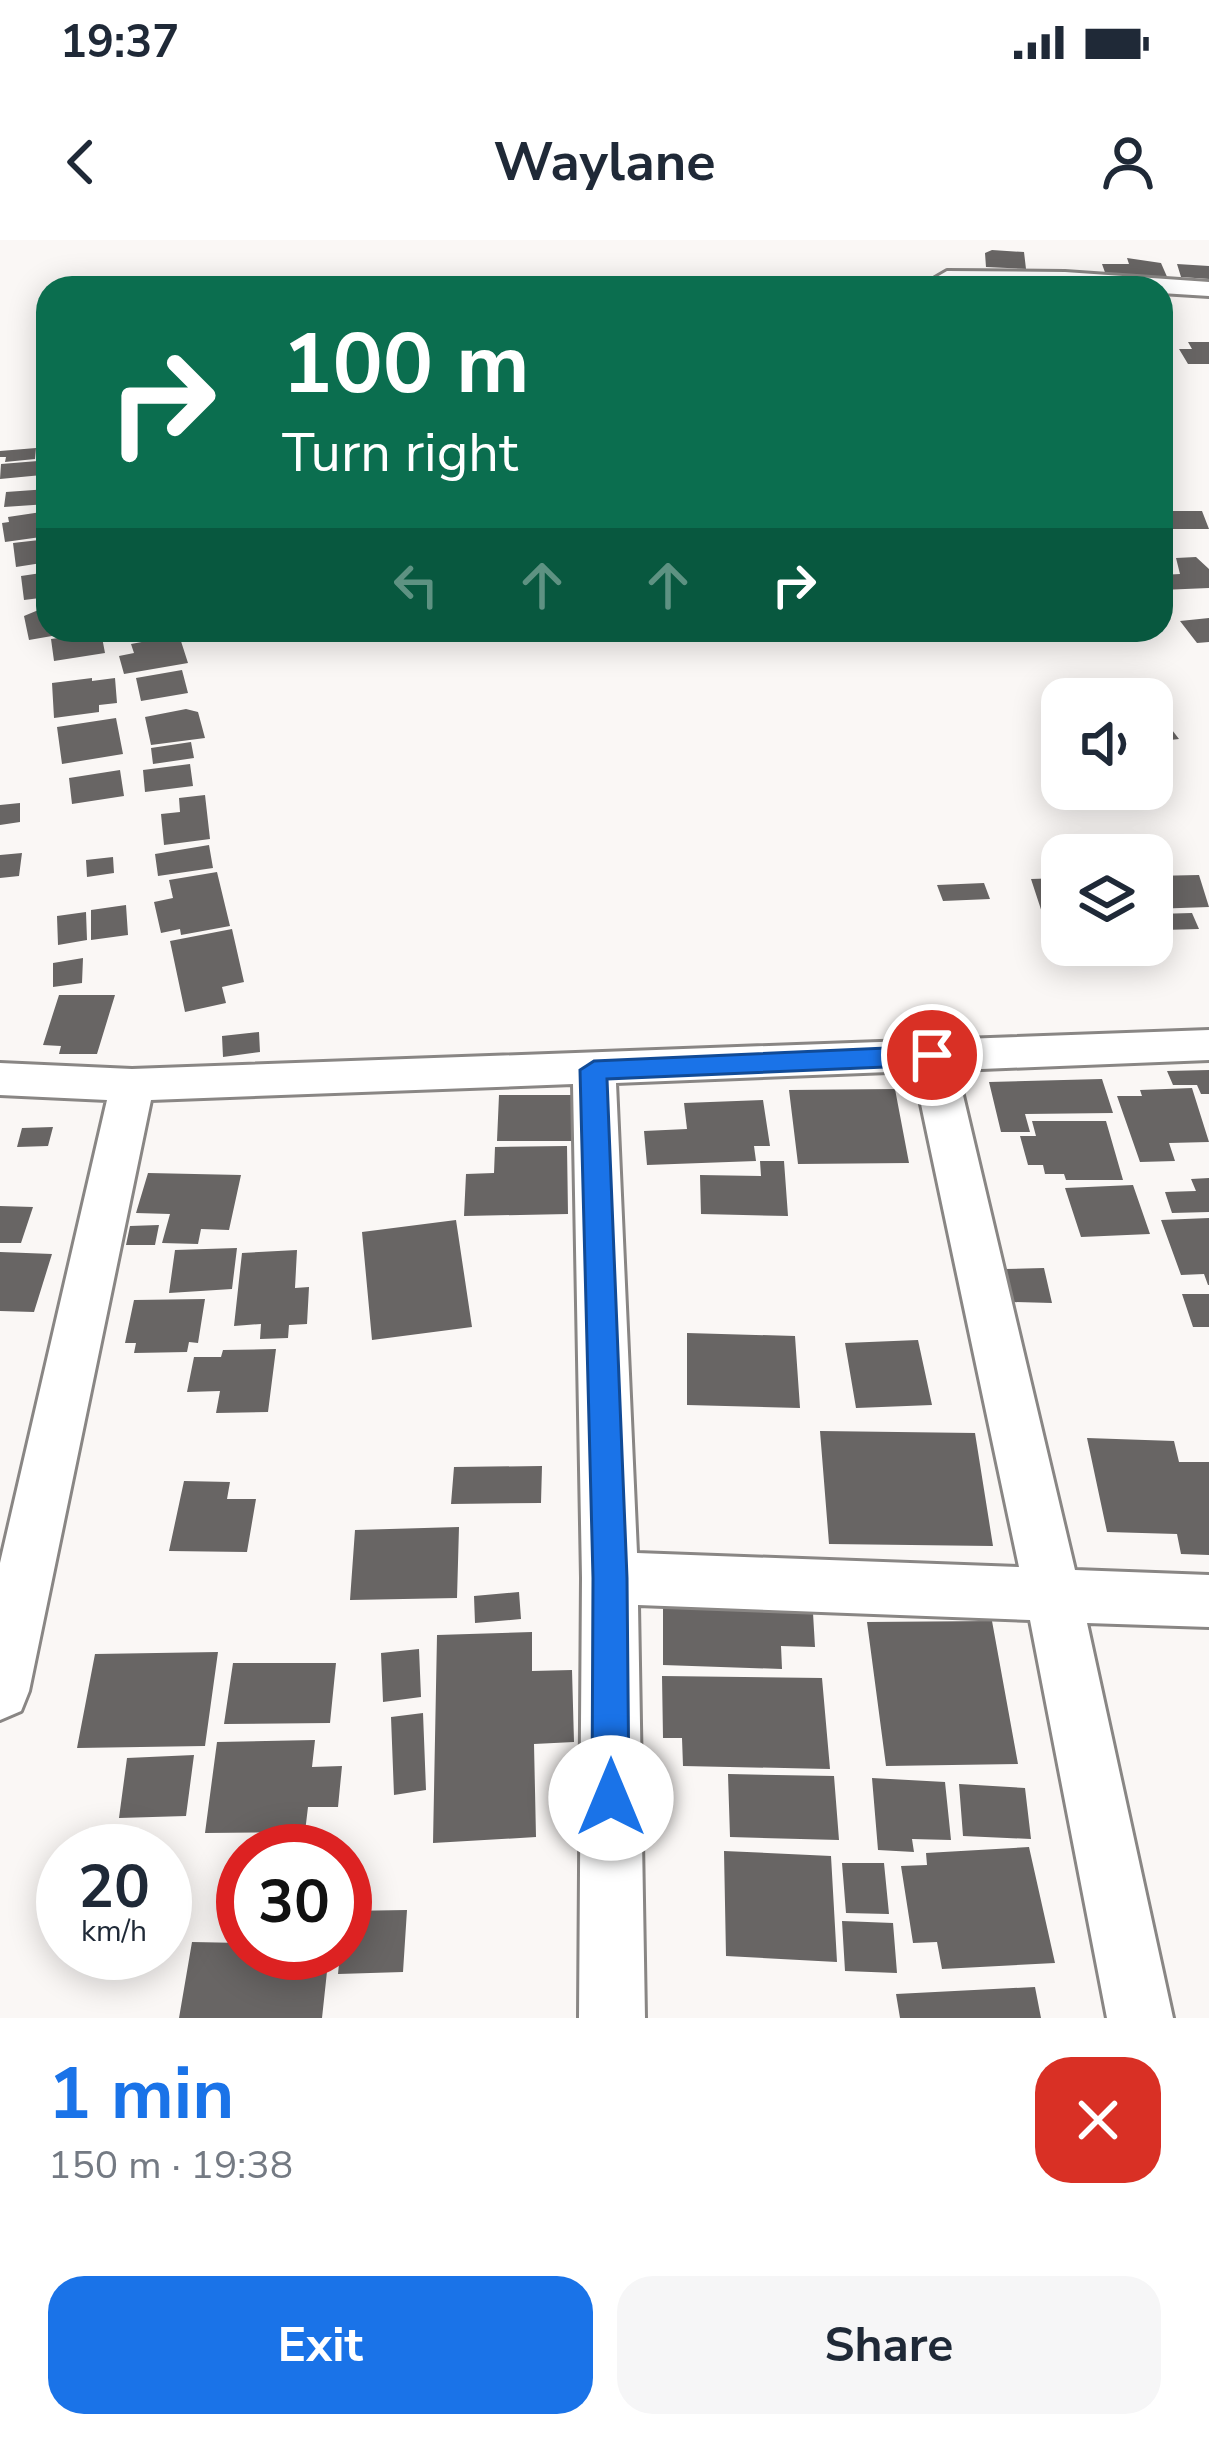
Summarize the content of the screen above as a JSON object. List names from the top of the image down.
{
  "page": {
    "status": "19:37",
    "header": "Waylane",
    "turn": ["100 m", "Turn right"],
    "speed": "20 km/h",
    "limit": "30",
    "heading": ["1 min", "150 m · 19:38"],
    "buttons": ["Exit", "Share"]
  }
}
